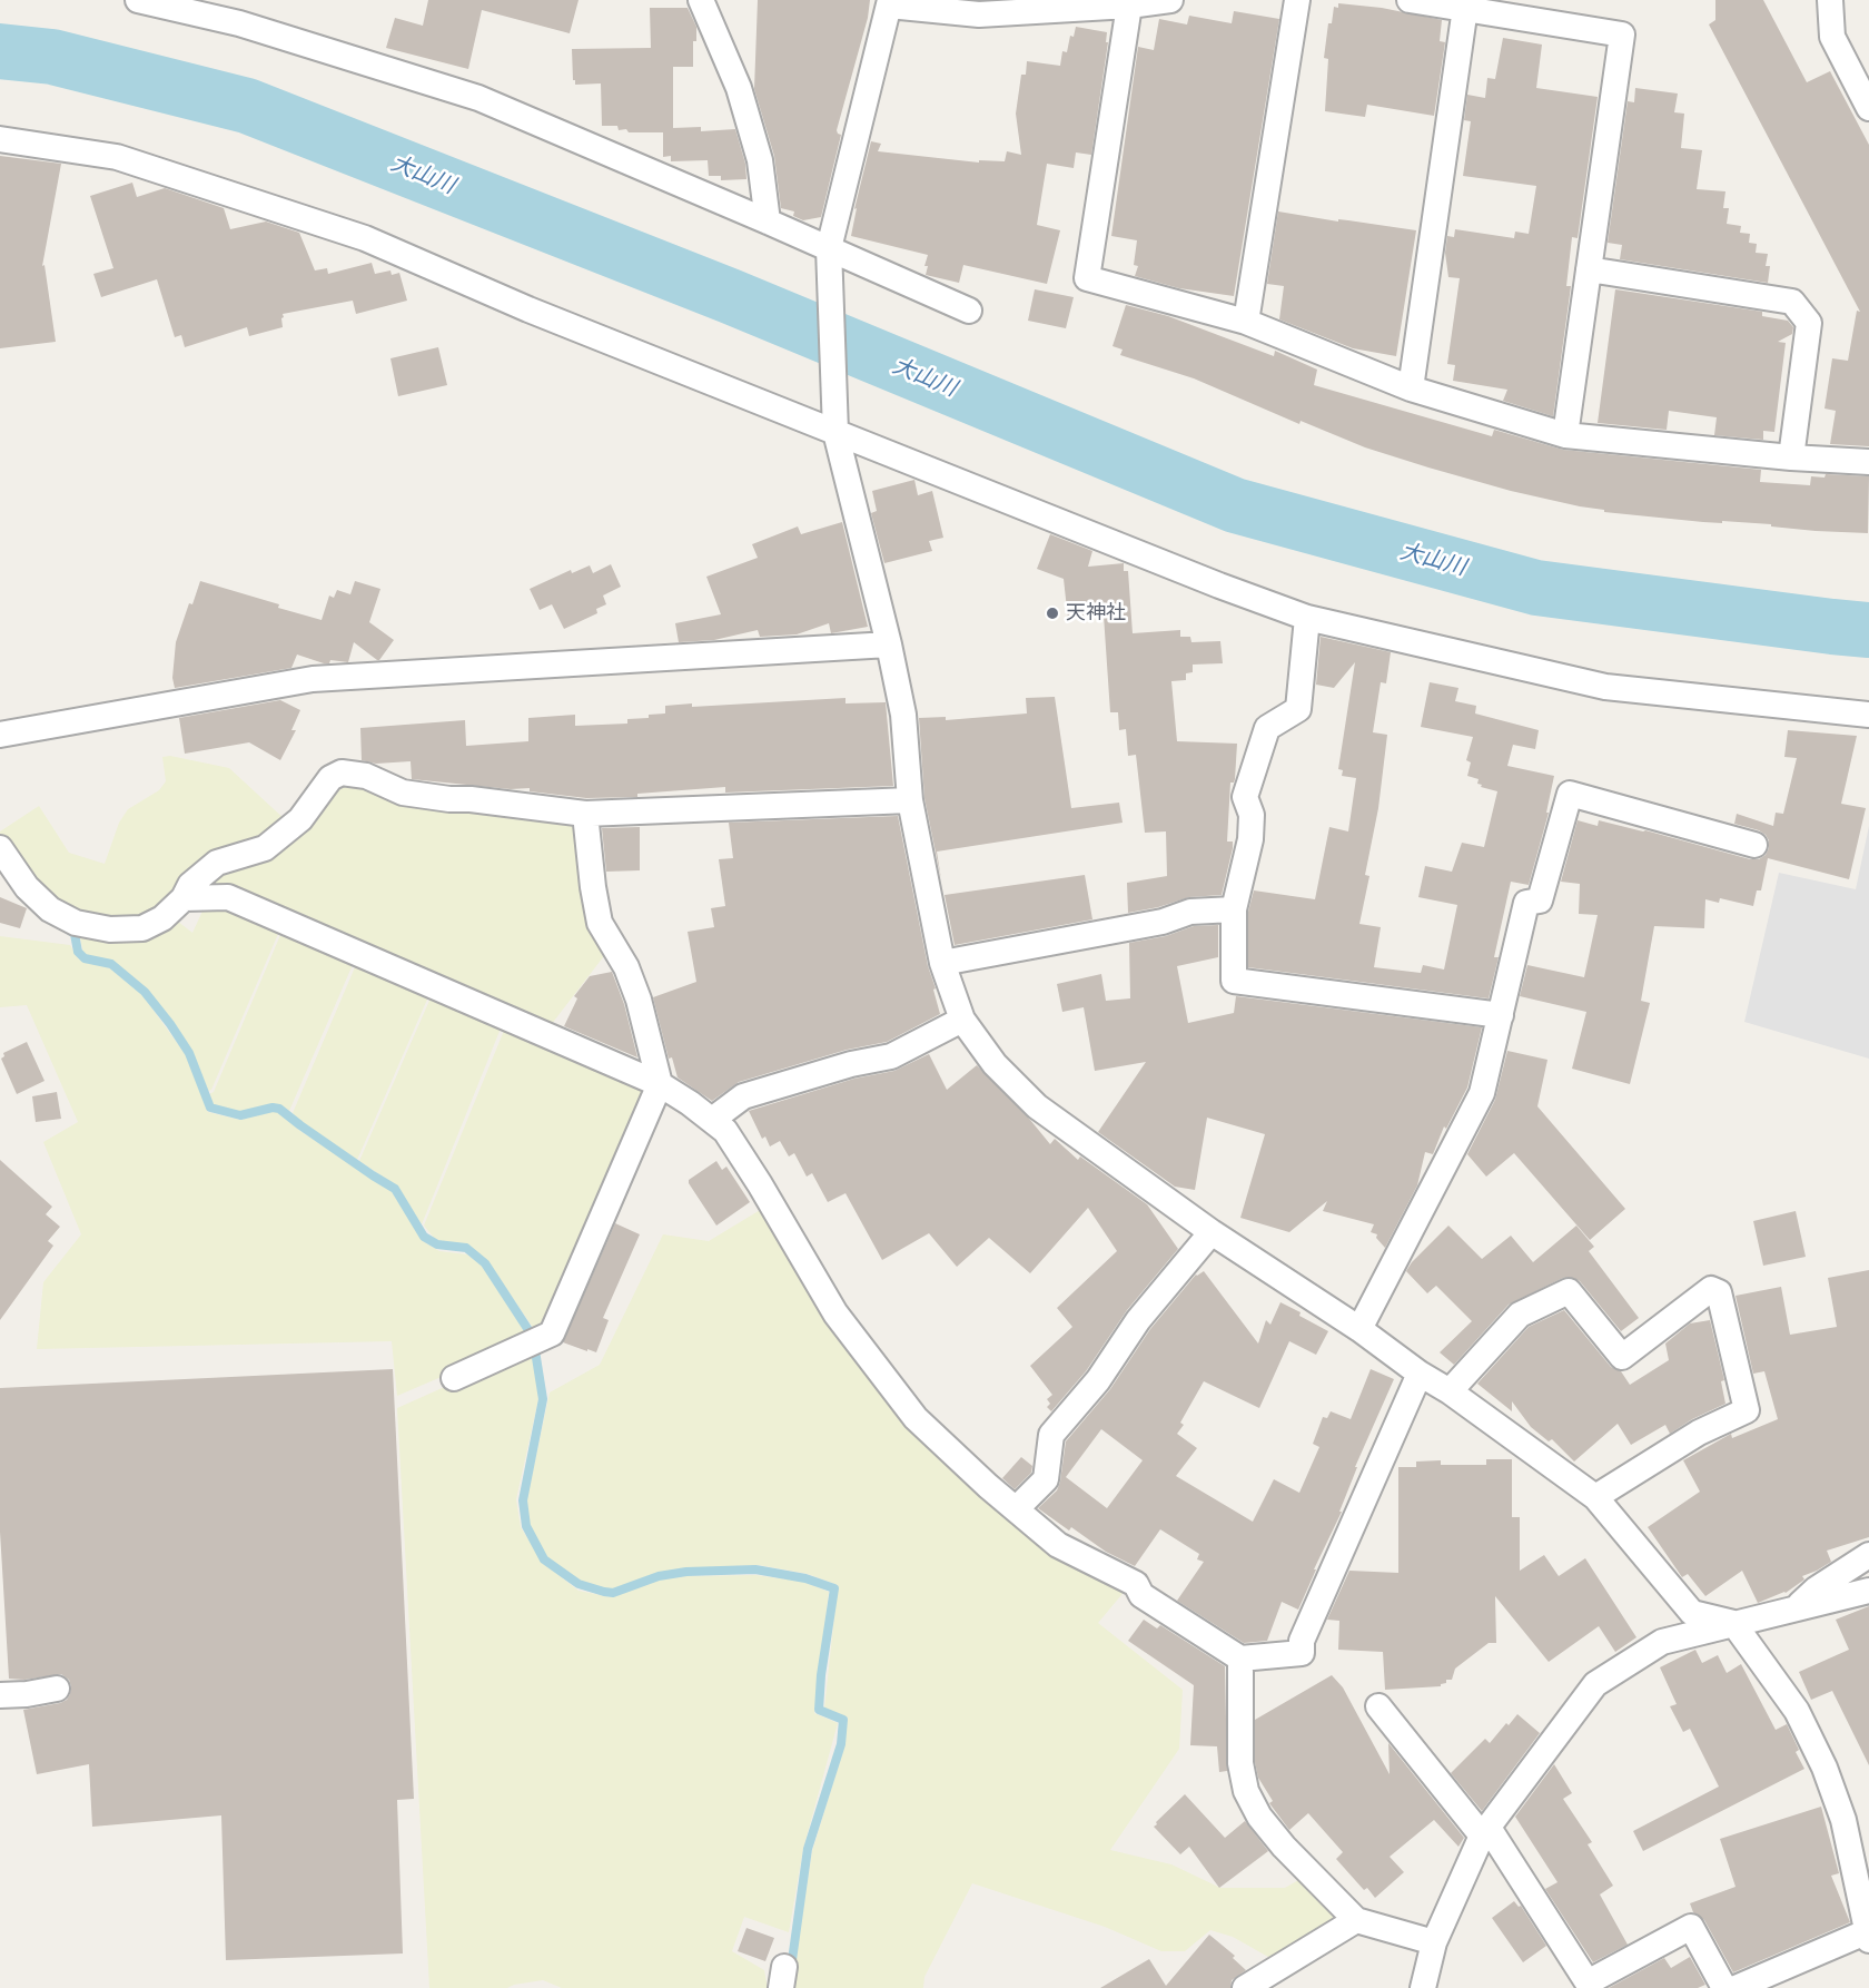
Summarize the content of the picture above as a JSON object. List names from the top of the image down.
{
  "water": ["大山川"],
  "places": ["天神社"]
}
